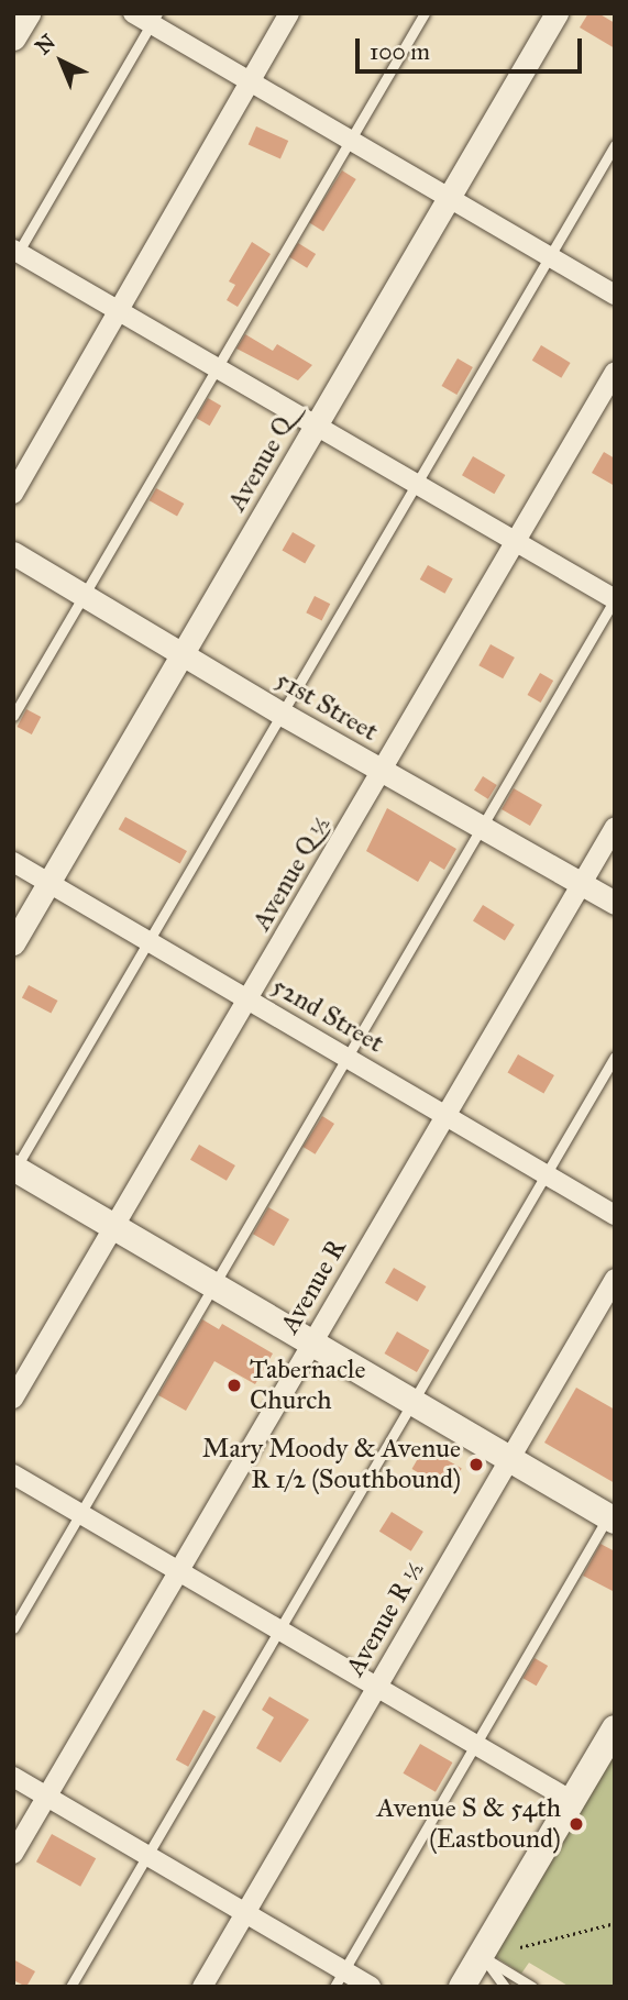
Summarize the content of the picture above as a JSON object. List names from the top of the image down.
{
  "streets": {
    "street": [
      "Avenue Q",
      "51st Street",
      "Avenue Q ½",
      "52nd Street",
      "Avenue R",
      "Avenue R ½"
    ]
  },
  "crossings": [
    ["Avenue Q", "51st Street"],
    ["Avenue Q", "52nd Street"],
    ["51st Street", "Avenue Q ½"],
    ["51st Street", "Avenue R"],
    ["Avenue Q ½", "52nd Street"],
    ["52nd Street", "Avenue R"]
  ],
  "places": ["Tabernacle Church", "Mary Moody & Avenue R 1/2 (Southbound)", "Avenue S & 54th (Eastbound)"],
  "scale_bar": "100 m",
  "north": "top left"
}
